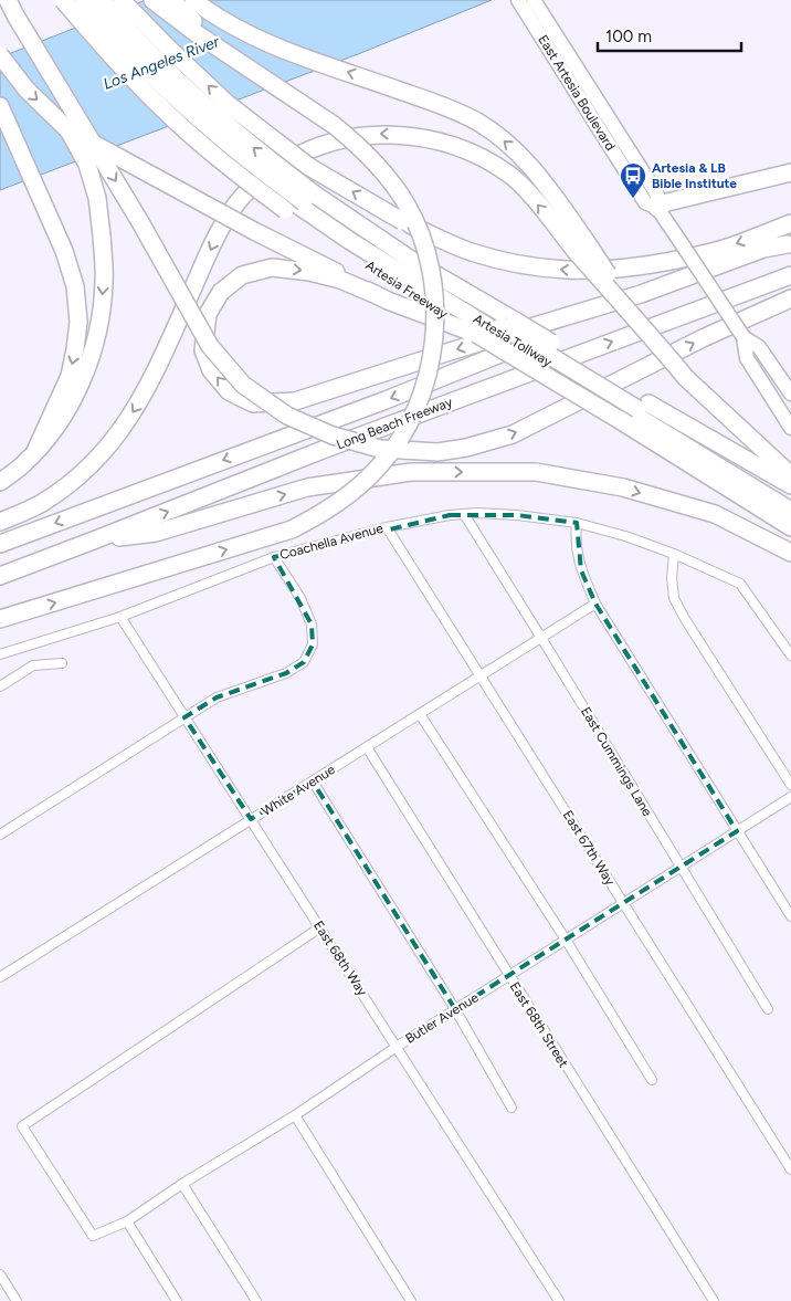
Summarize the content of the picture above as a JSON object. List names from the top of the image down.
{
  "streets": {
    "highway": ["Artesia Freeway", "Artesia Tollway", "Long Beach Freeway"],
    "main road": ["East Artesia Boulevard"],
    "street": [
      "Coachella Avenue",
      "East Cummings Lane",
      "White Avenue",
      "East 67th Way",
      "East 68th Way",
      "Butler Avenue",
      "East 68th Street"
    ]
  },
  "crossings": [
    ["Artesia Freeway", "Artesia Tollway"],
    ["Coachella Avenue", "East Cummings Lane"],
    ["Coachella Avenue", "East 67th Way"],
    ["Coachella Avenue", "East 68th Way"],
    ["East Cummings Lane", "White Avenue"],
    ["East Cummings Lane", "Butler Avenue"],
    ["White Avenue", "East 67th Way"],
    ["White Avenue", "East 68th Way"],
    ["White Avenue", "East 68th Street"],
    ["East 67th Way", "Butler Avenue"],
    ["East 68th Way", "Butler Avenue"],
    ["Butler Avenue", "East 68th Street"]
  ],
  "water": ["Los Angeles River"],
  "places": {
    "bus stop": ["Artesia & LB Bible Institute"]
  },
  "scale_bar": "100 m"
}
